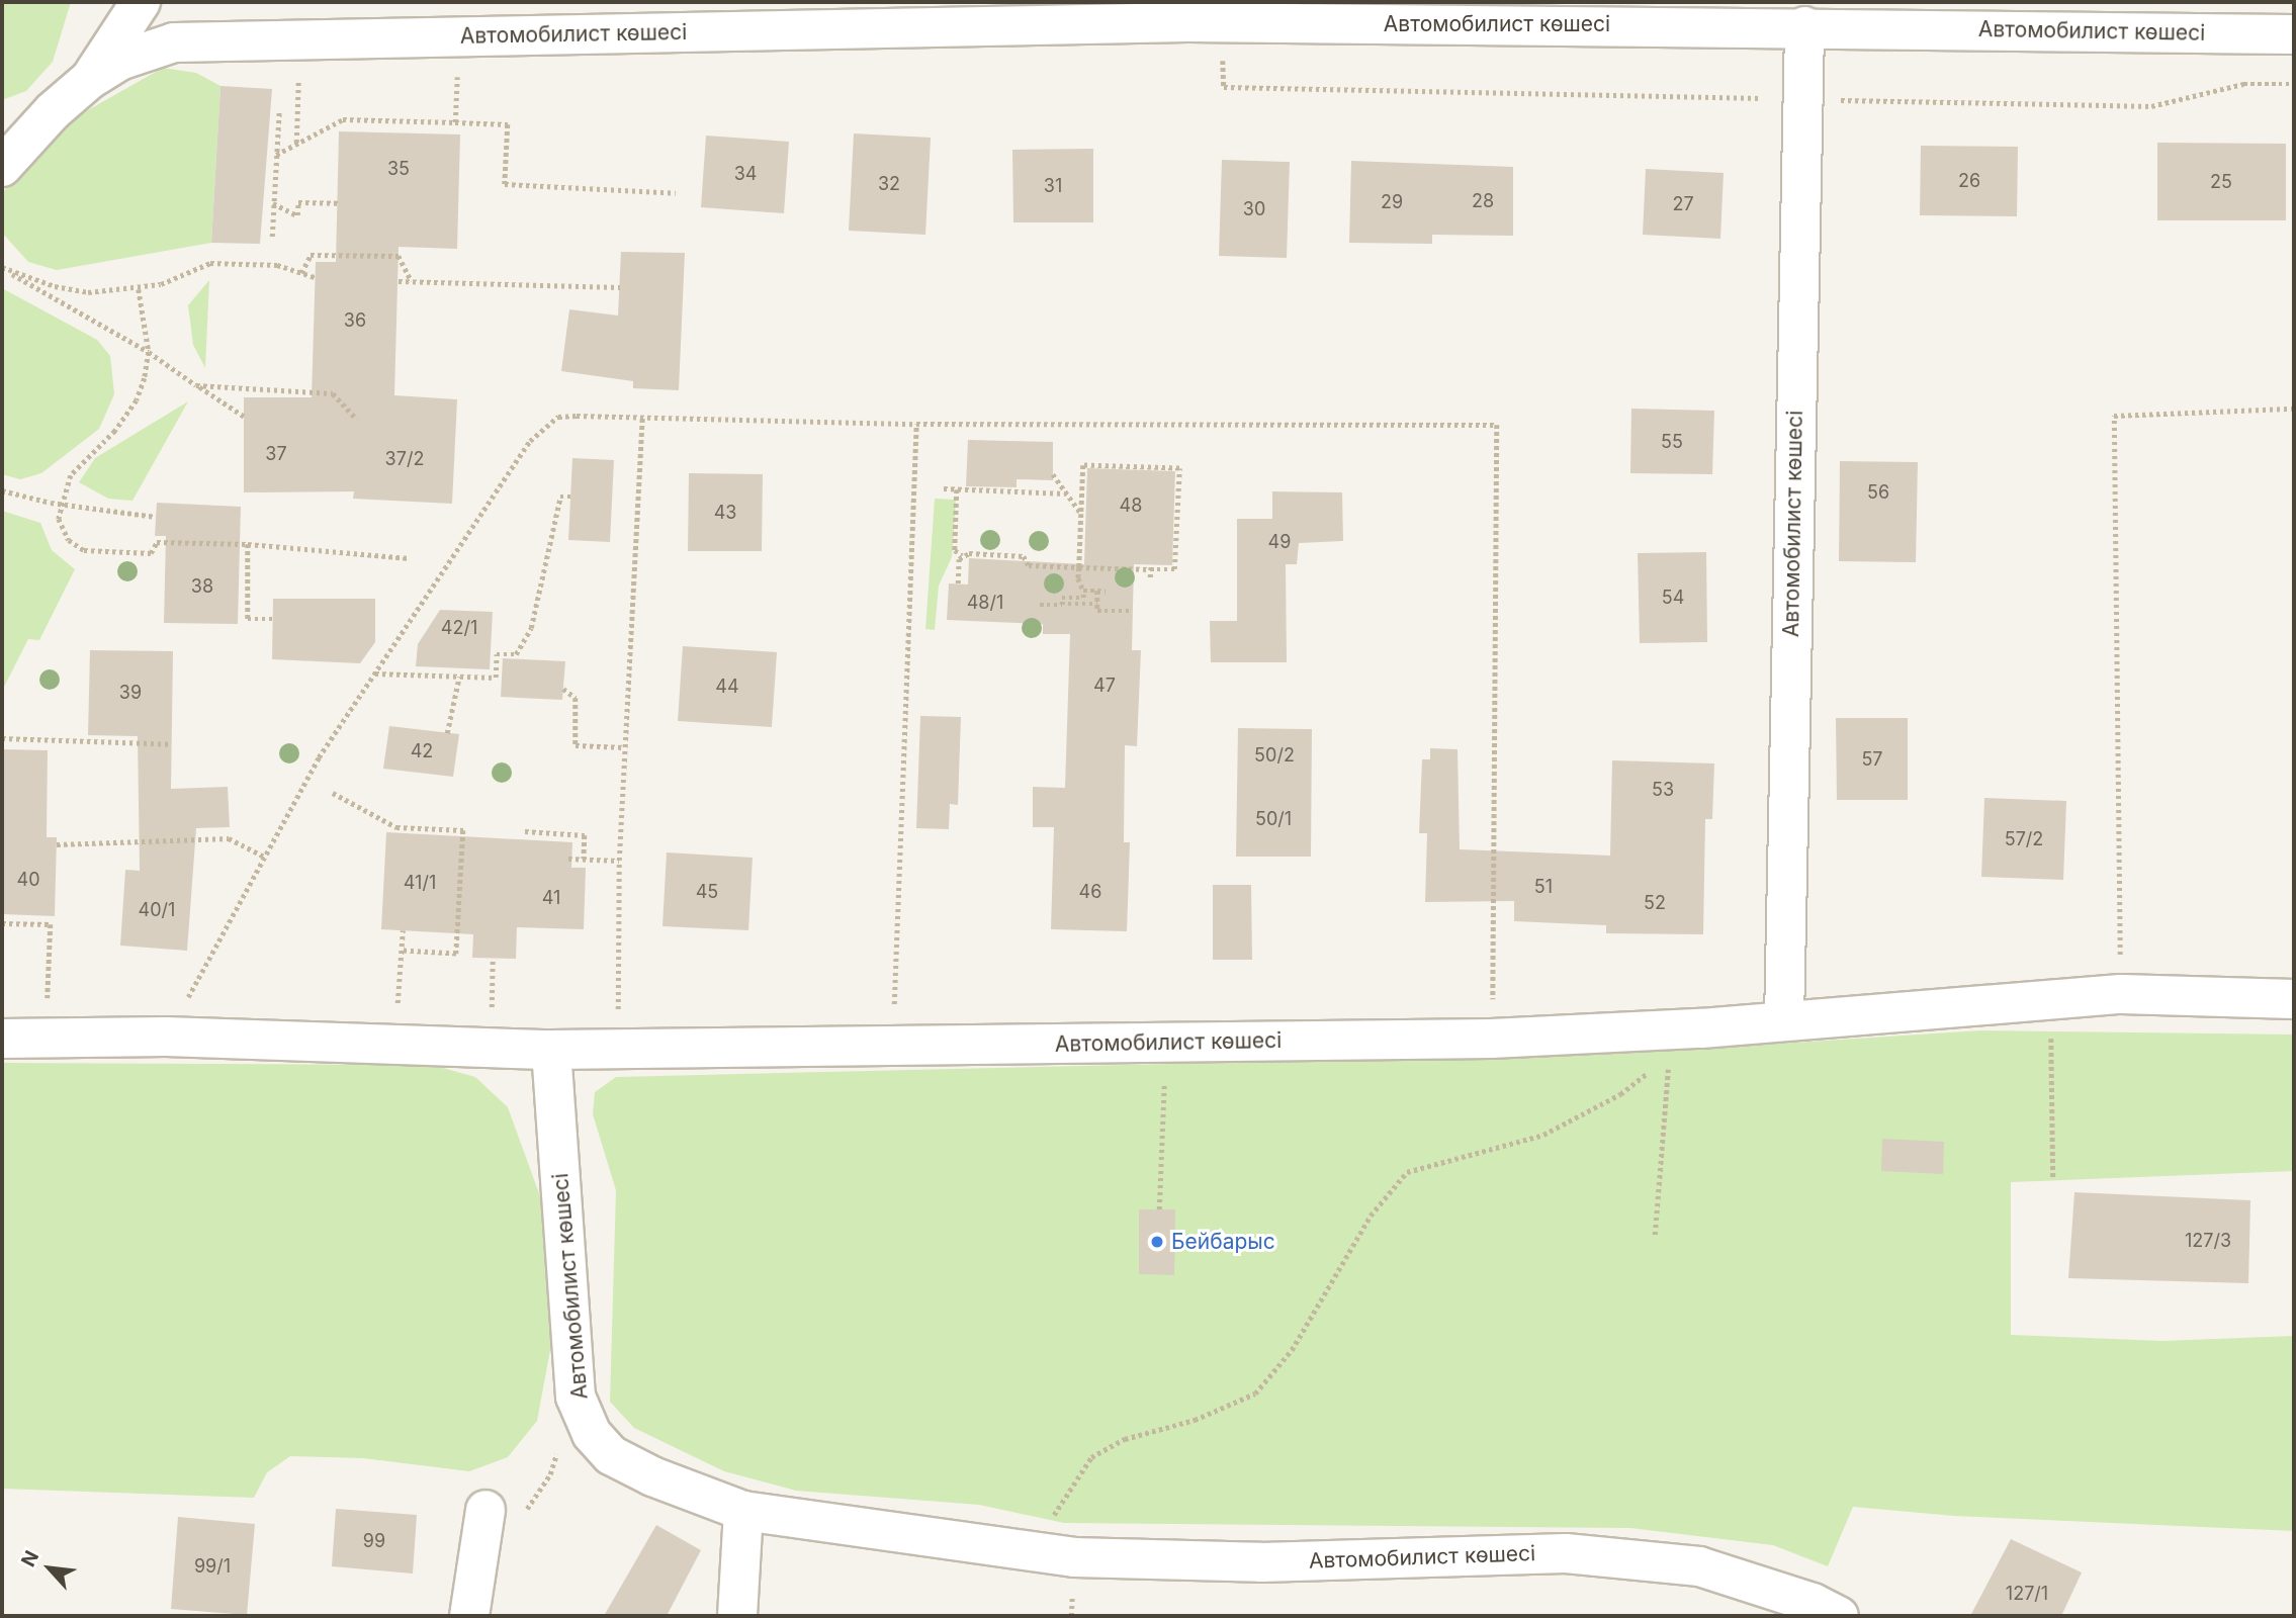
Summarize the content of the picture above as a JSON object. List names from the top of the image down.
{
  "streets": {
    "street": ["Автомобилист көшесі"]
  },
  "places": ["Бейбарыс"],
  "house_numbers": [
    "35",
    "34",
    "26",
    "25",
    "32",
    "31",
    "28",
    "29",
    "27",
    "30",
    "36",
    "55",
    "37",
    "37/2",
    "56",
    "48",
    "43",
    "49",
    "38",
    "54",
    "48/1",
    "42/1",
    "47",
    "44",
    "39",
    "42",
    "50/2",
    "57",
    "53",
    "50/1",
    "57/2",
    "40",
    "41/1",
    "51",
    "45",
    "46",
    "41",
    "52",
    "40/1",
    "127/3",
    "99",
    "99/1",
    "127/1"
  ],
  "north": "top left"
}
